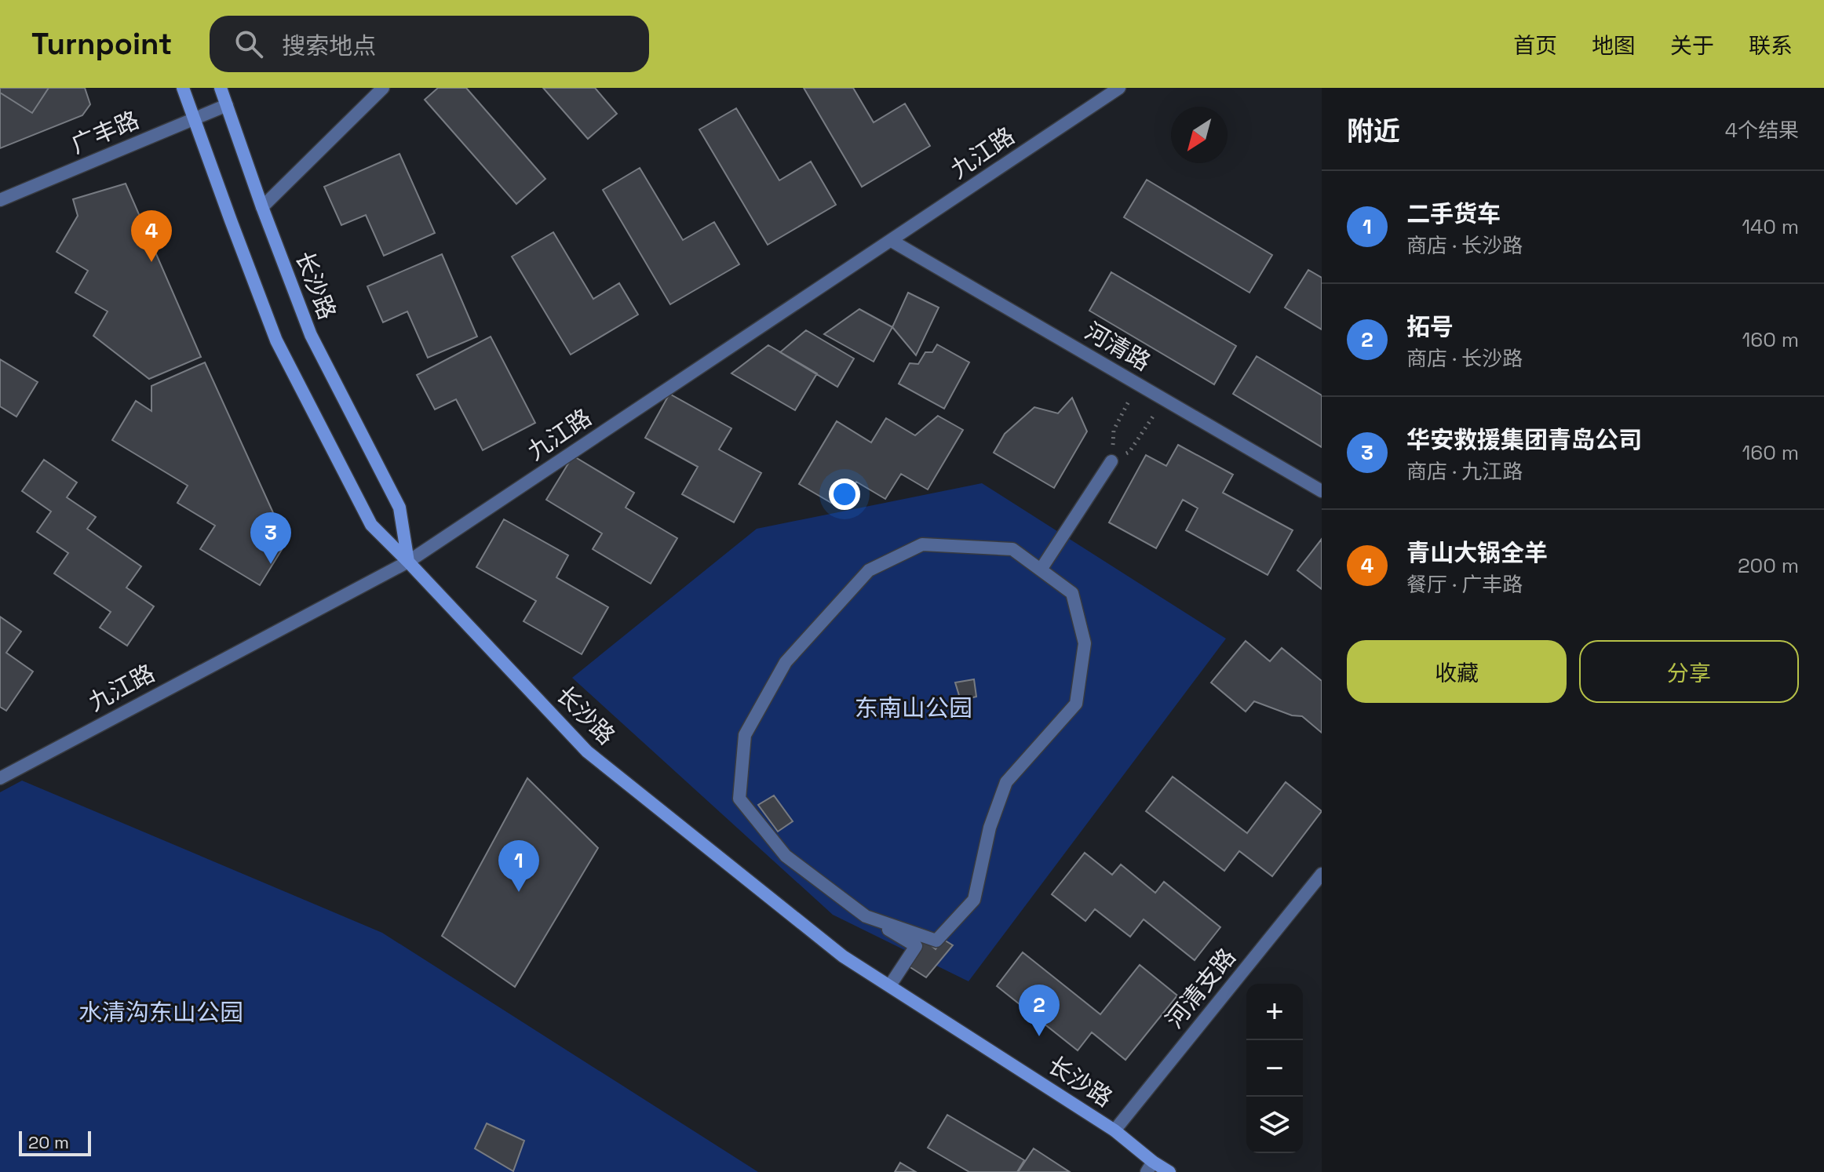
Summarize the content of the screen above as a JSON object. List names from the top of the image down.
{
  "streets": {
    "main road": ["长沙路"],
    "street": [
      "广丰路",
      "九江路",
      "河清路",
      "河清支路"
    ]
  },
  "crossings": [
    ["广丰路", "长沙路"],
    ["九江路", "长沙路"],
    ["九江路", "河清路"],
    ["长沙路", "河清支路"]
  ],
  "parks": ["东南山公园", "水清沟东山公园"],
  "scale_bar": "20 m",
  "north": "bottom left",
  "page": {
    "header": "Turnpoint",
    "search": "搜索地点",
    "nav": [
      "首页",
      "地图",
      "关于",
      "联系"
    ],
    "heading": ["附近", "4个结果"],
    "list": [
      {
        "mark": "1",
        "name": "二手货车",
        "note": "商店 · 长沙路",
        "value": "140 m"
      },
      {
        "mark": "2",
        "name": "拓号",
        "note": "商店 · 长沙路",
        "value": "160 m"
      },
      {
        "mark": "3",
        "name": "华安救援集团青岛公司",
        "note": "商店 · 九江路",
        "value": "160 m"
      },
      {
        "mark": "4",
        "name": "青山大锅全羊",
        "note": "餐厅 · 广丰路",
        "value": "200 m"
      }
    ],
    "pins": [
      "4",
      "3",
      "1",
      "2"
    ],
    "buttons": ["收藏", "分享"],
    "map_buttons": ["+", "−"],
    "scale": "20 m"
  }
}
